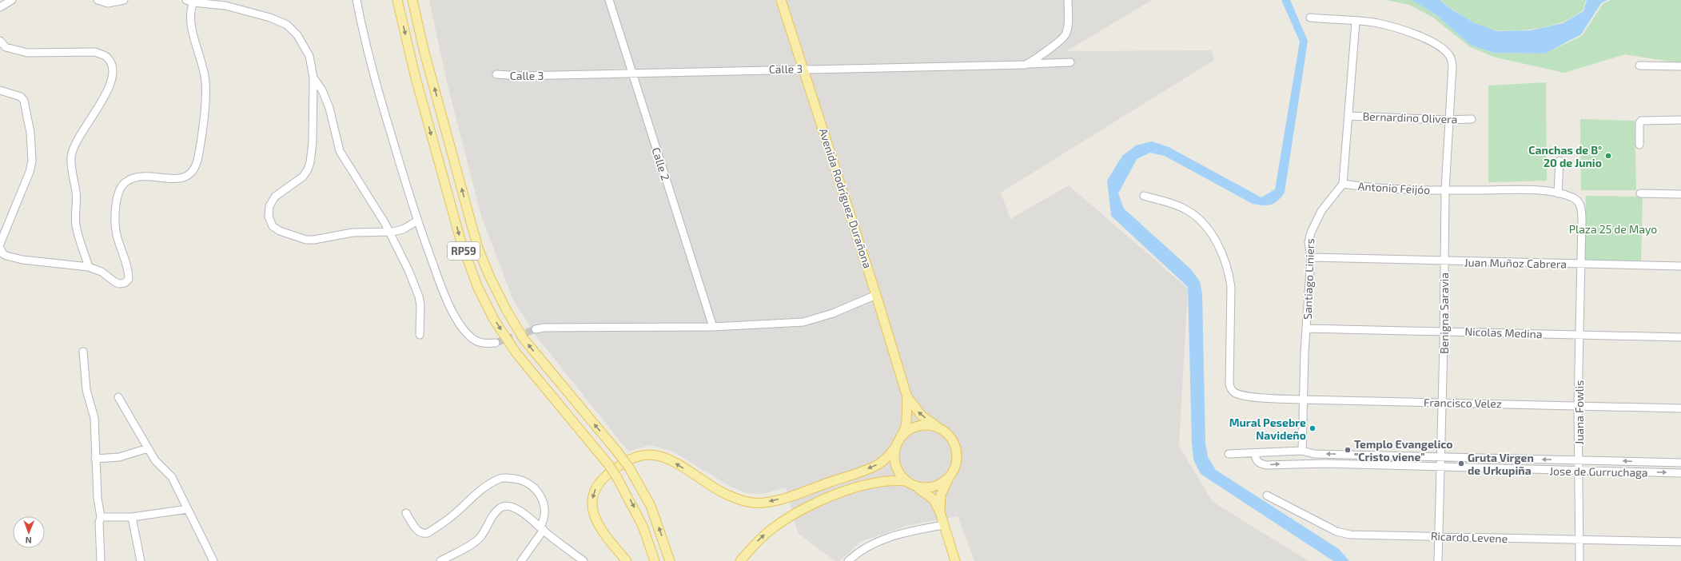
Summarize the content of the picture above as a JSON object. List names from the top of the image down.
{
  "streets": {
    "main road": ["Avenida Rodríguez Durañona", "RP59"],
    "street": [
      "Calle 3",
      "Bernardino Olivera",
      "Calle 2",
      "Antonio Feijóo",
      "Juan Muñoz Cabrera",
      "Santiago Liniers",
      "Benigna Saravia",
      "Nicolas Medina",
      "Francisco Velez",
      "Juana Fowlis",
      "Jose de Gurruchaga",
      "Ricardo Levene"
    ]
  },
  "crossings": [
    ["Calle 3", "Calle 2"],
    ["Calle 3", "Avenida Rodríguez Durañona"],
    ["Bernardino Olivera", "Benigna Saravia"],
    ["Antonio Feijóo", "Santiago Liniers"],
    ["Antonio Feijóo", "Benigna Saravia"],
    ["Antonio Feijóo", "Juana Fowlis"],
    ["Juan Muñoz Cabrera", "Santiago Liniers"],
    ["Juan Muñoz Cabrera", "Benigna Saravia"],
    ["Juan Muñoz Cabrera", "Juana Fowlis"],
    ["Santiago Liniers", "Nicolas Medina"],
    ["Santiago Liniers", "Francisco Velez"],
    ["Santiago Liniers", "Jose de Gurruchaga"],
    ["Benigna Saravia", "Nicolas Medina"],
    ["Benigna Saravia", "Francisco Velez"],
    ["Benigna Saravia", "Jose de Gurruchaga"],
    ["Benigna Saravia", "Ricardo Levene"],
    ["Nicolas Medina", "Juana Fowlis"],
    ["Francisco Velez", "Juana Fowlis"],
    ["Juana Fowlis", "Jose de Gurruchaga"],
    ["Juana Fowlis", "Ricardo Levene"]
  ],
  "parks": ["Plaza 25 de Mayo"],
  "places": [
    "Canchas de B° 20 de Junio",
    "Mural Pesebre Navideño",
    "Templo Evangelico \"Cristo viene\"",
    "Gruta Virgen de Urkupiña"
  ],
  "north": "bottom"
}
